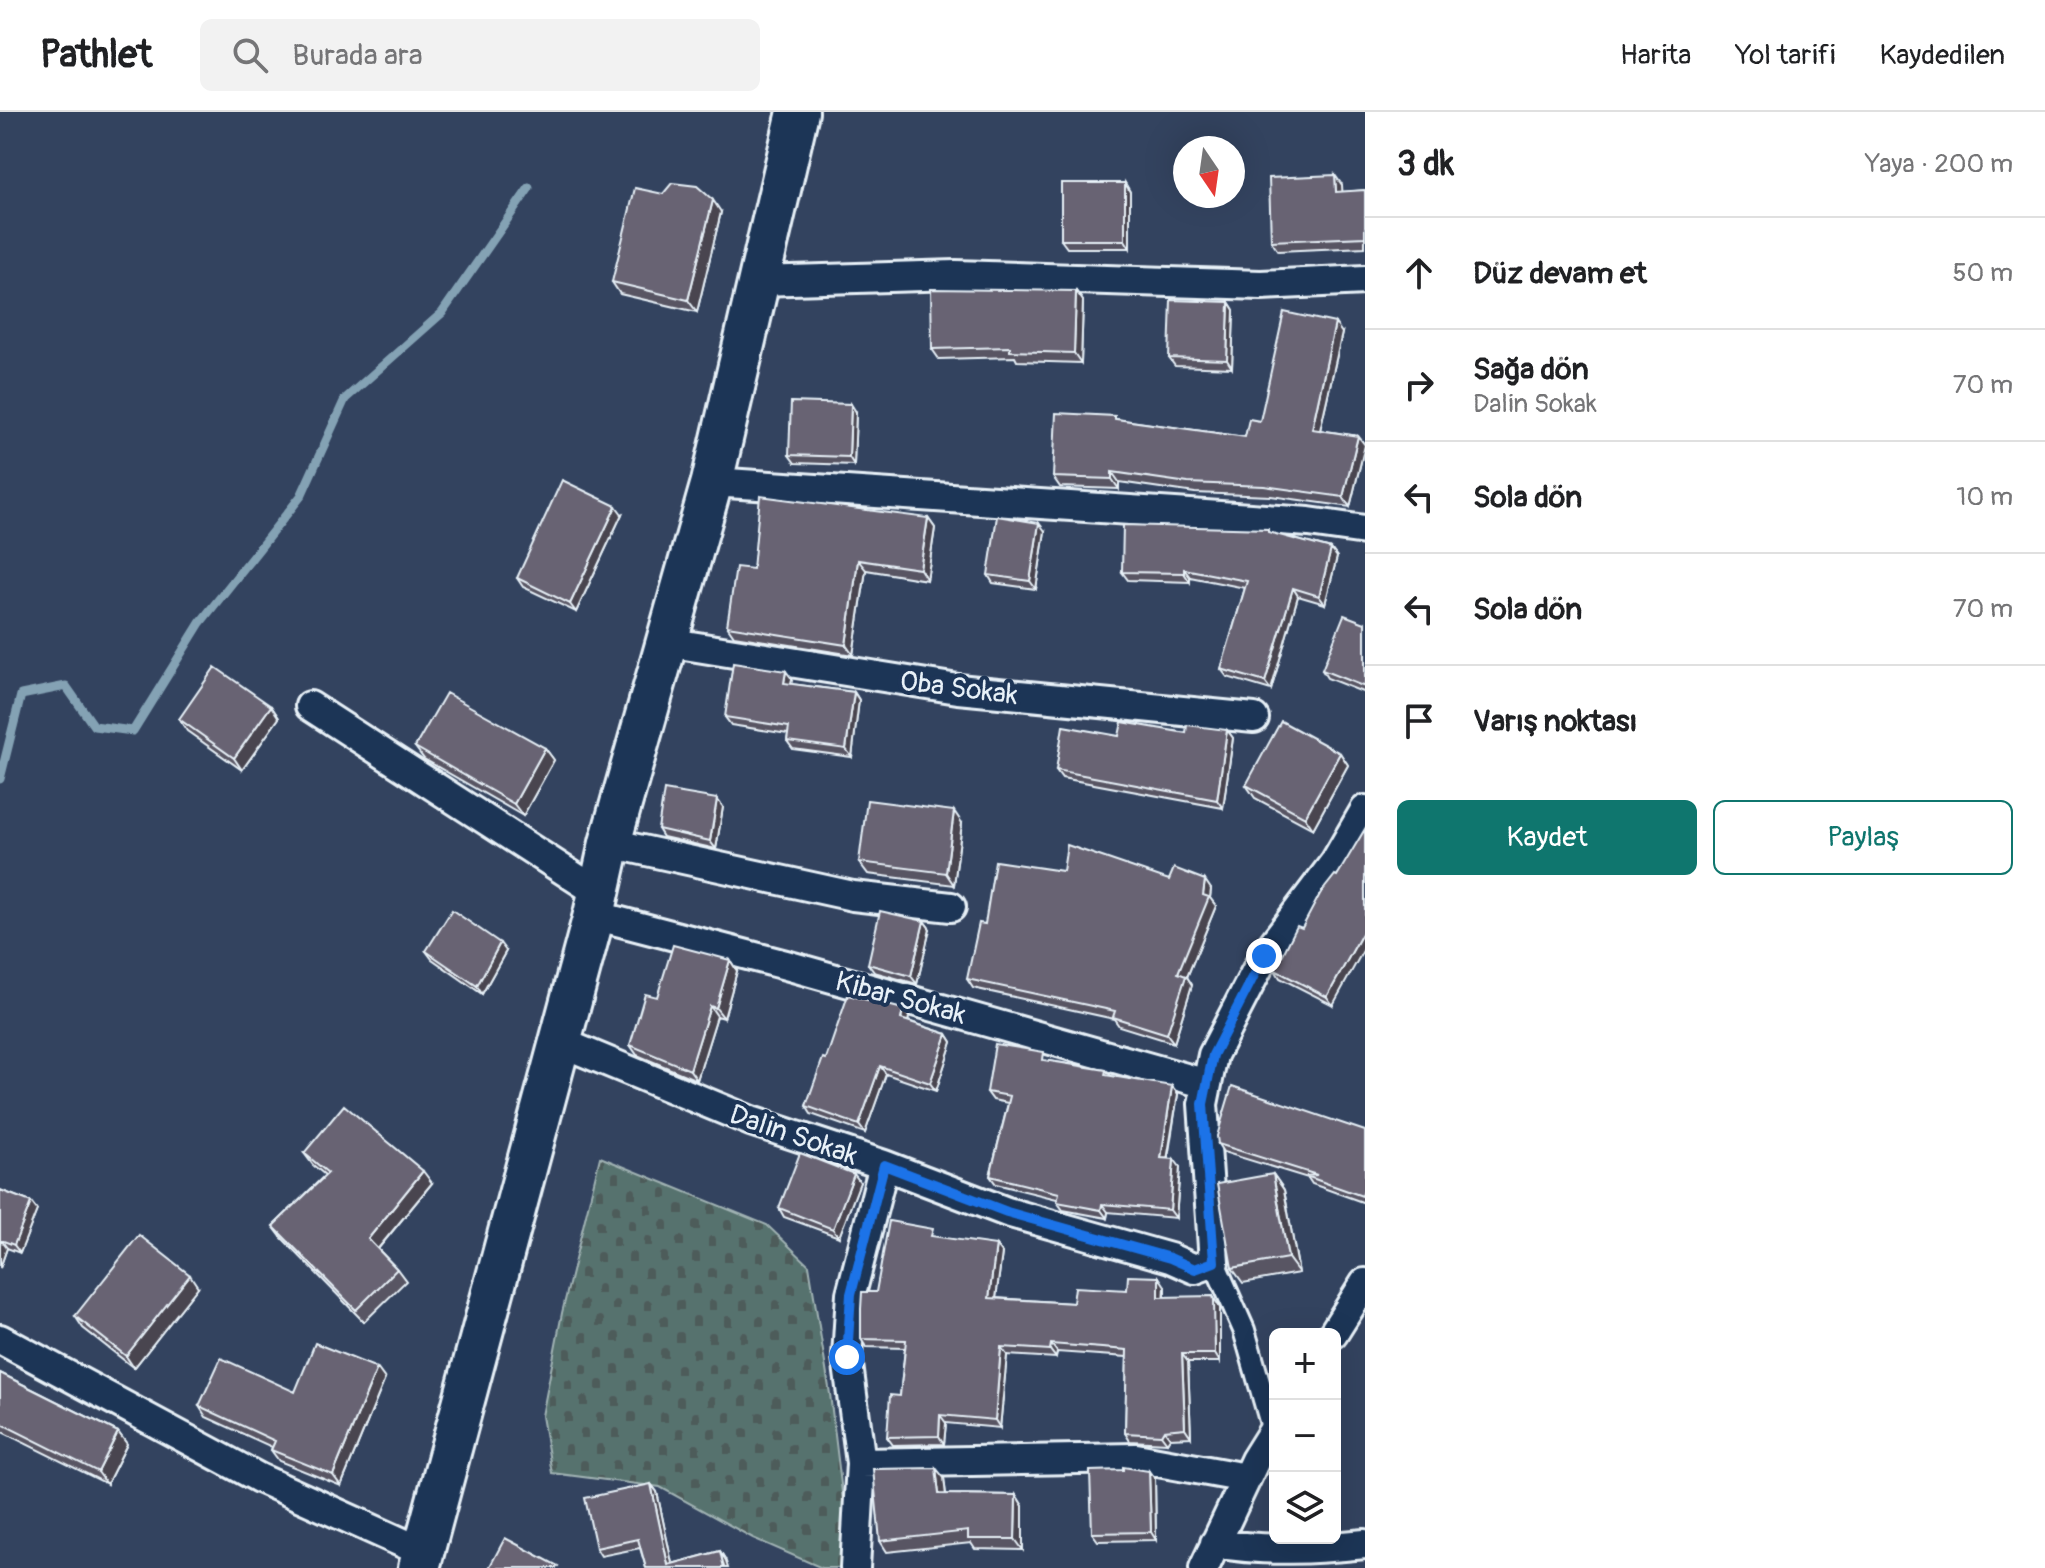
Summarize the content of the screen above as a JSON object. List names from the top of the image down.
{
  "streets": {
    "street": ["Oba Sokak", "Kibar Sokak", "Dalin Sokak"]
  },
  "north": "bottom",
  "page": {
    "header": "Pathlet",
    "search": "Burada ara",
    "nav": ["Harita", "Yol tarifi", "Kaydedilen"],
    "heading": ["3 dk", "Yaya · 200 m"],
    "list": [
      ["Düz devam et", "50 m"],
      ["Sağa dön", "Dalin Sokak", "70 m"],
      ["Sola dön", "10 m"],
      ["Sola dön", "70 m"],
      "Varış noktası"
    ],
    "buttons": ["Kaydet", "Paylaş"],
    "map_buttons": ["+", "−"]
  }
}
